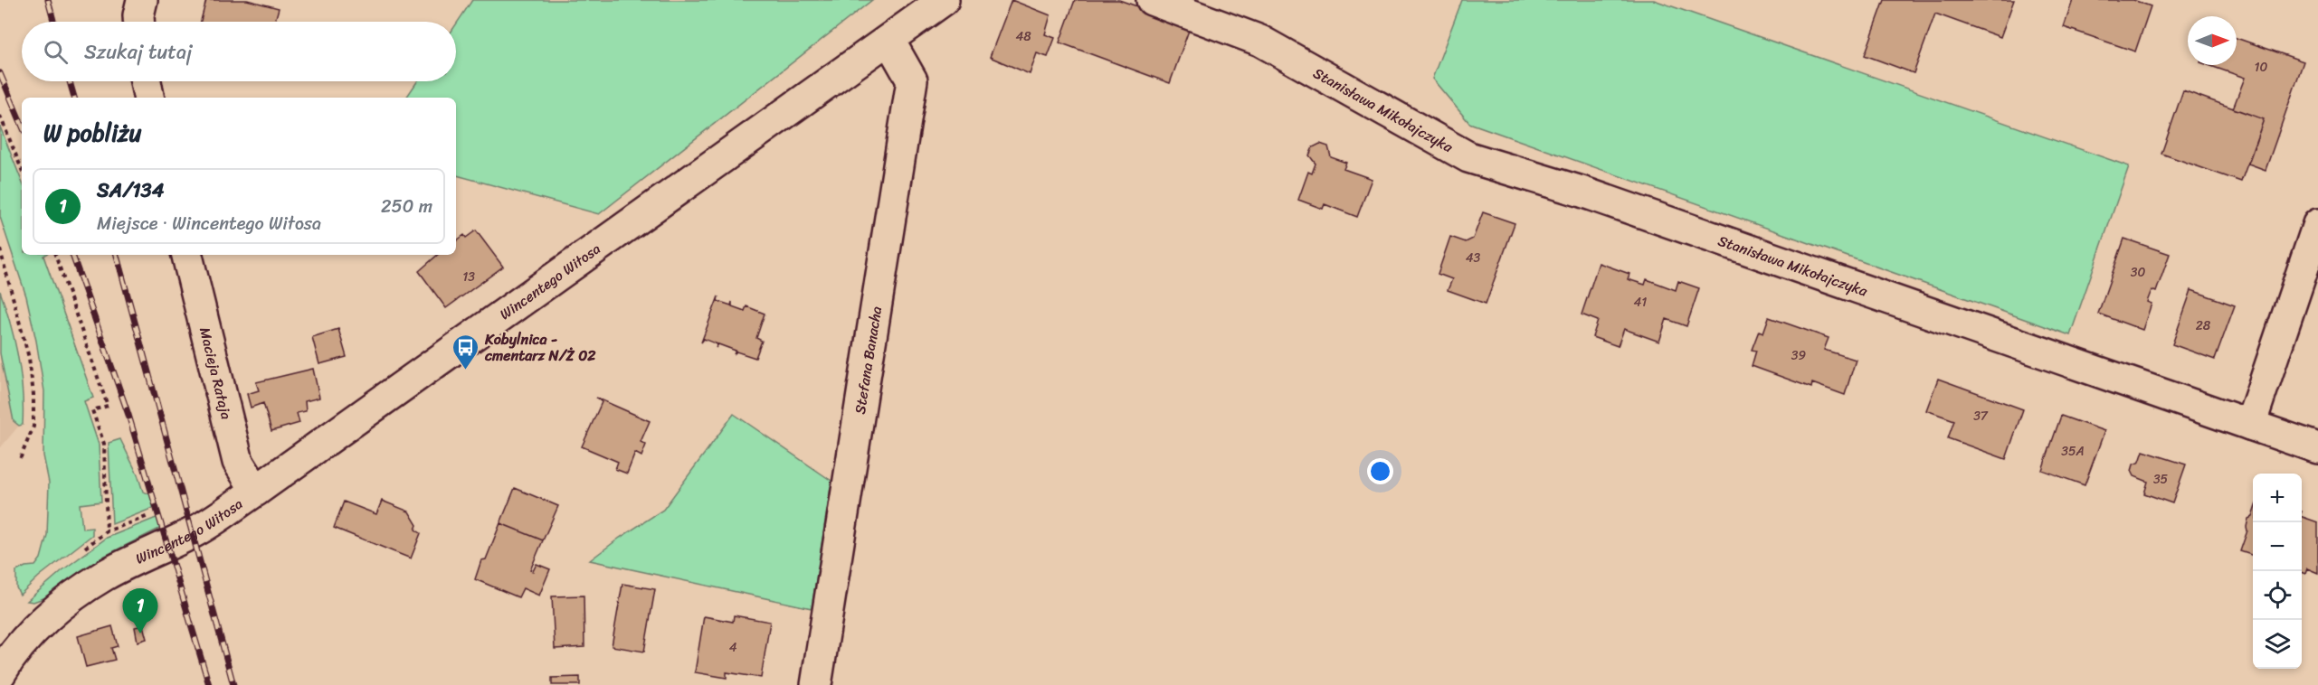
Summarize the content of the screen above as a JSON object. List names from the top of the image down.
{
  "streets": {
    "street": [
      "Stanisława Mikołajczyka",
      "Wincentego Witosa",
      "Stefana Banacha",
      "Macieja Rataja"
    ]
  },
  "crossings": [
    ["Wincentego Witosa", "Stefana Banacha"],
    ["Wincentego Witosa", "Macieja Rataja"]
  ],
  "places": {
    "bus stop": ["Kobylnica - cmentarz N/Ż 02"]
  },
  "house_numbers": [
    "48",
    "10",
    "43",
    "30",
    "13",
    "41",
    "28",
    "39",
    "37",
    "35A",
    "35",
    "4"
  ],
  "north": "right",
  "page": {
    "search": "Szukaj tutaj",
    "heading": "W pobliżu",
    "list": [
      {
        "mark": "1",
        "name": "SA/134",
        "note": "Miejsce · Wincentego Witosa",
        "value": "250 m"
      }
    ],
    "map_buttons": ["+", "−"],
    "pins": "1"
  }
}
